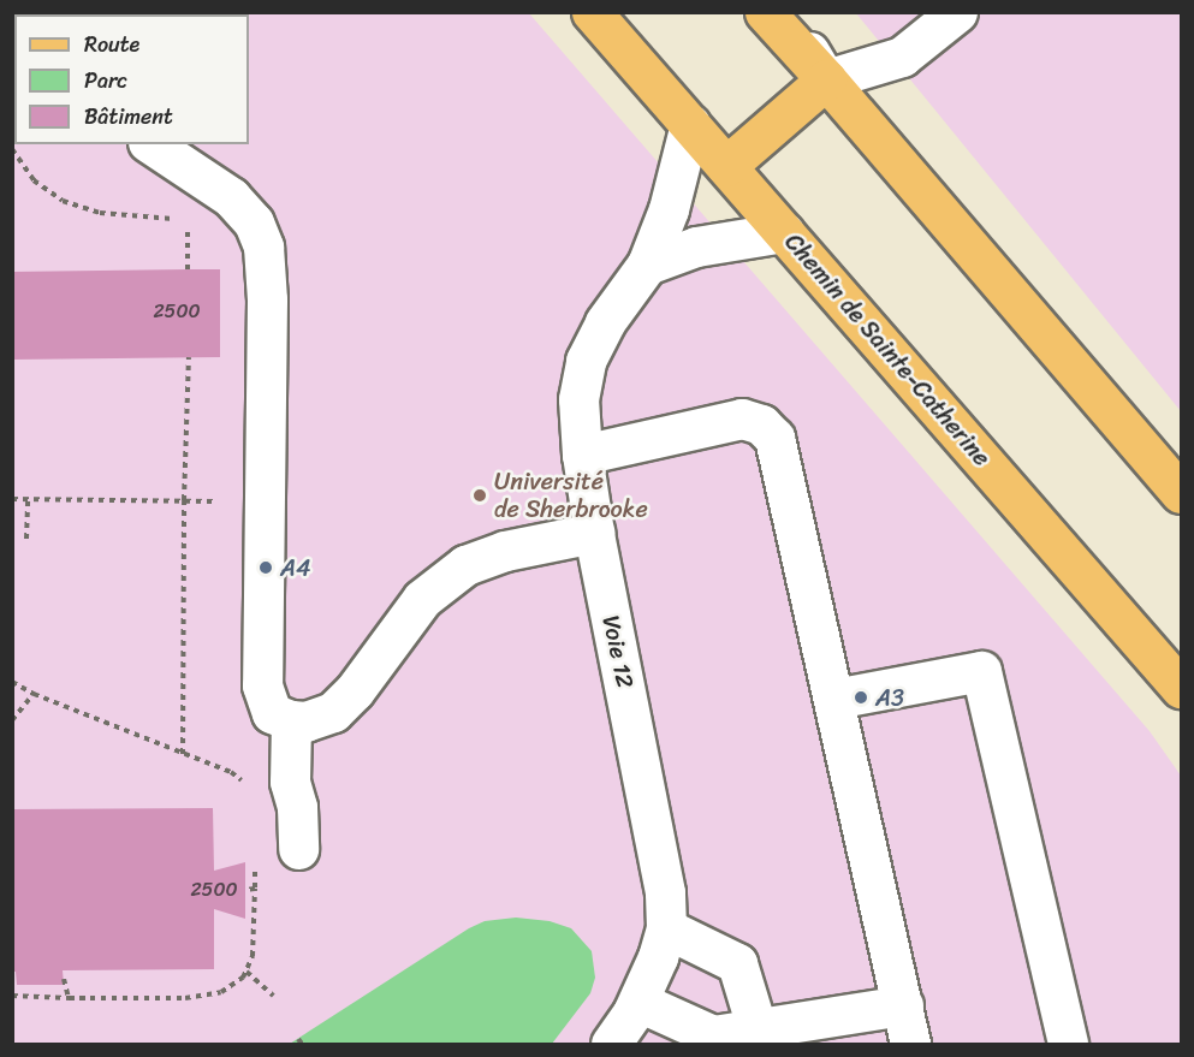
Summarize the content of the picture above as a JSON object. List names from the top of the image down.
{
  "streets": {
    "main road": ["Chemin de Sainte-Catherine"],
    "lane": ["Voie 12"]
  },
  "crossings": [
    ["Chemin de Sainte-Catherine", "Voie 12"]
  ],
  "places": ["Université de Sherbrooke", "A4", "A3"],
  "house_numbers": ["2500", "2500"],
  "legend": ["Route", "Parc", "Bâtiment"]
}
